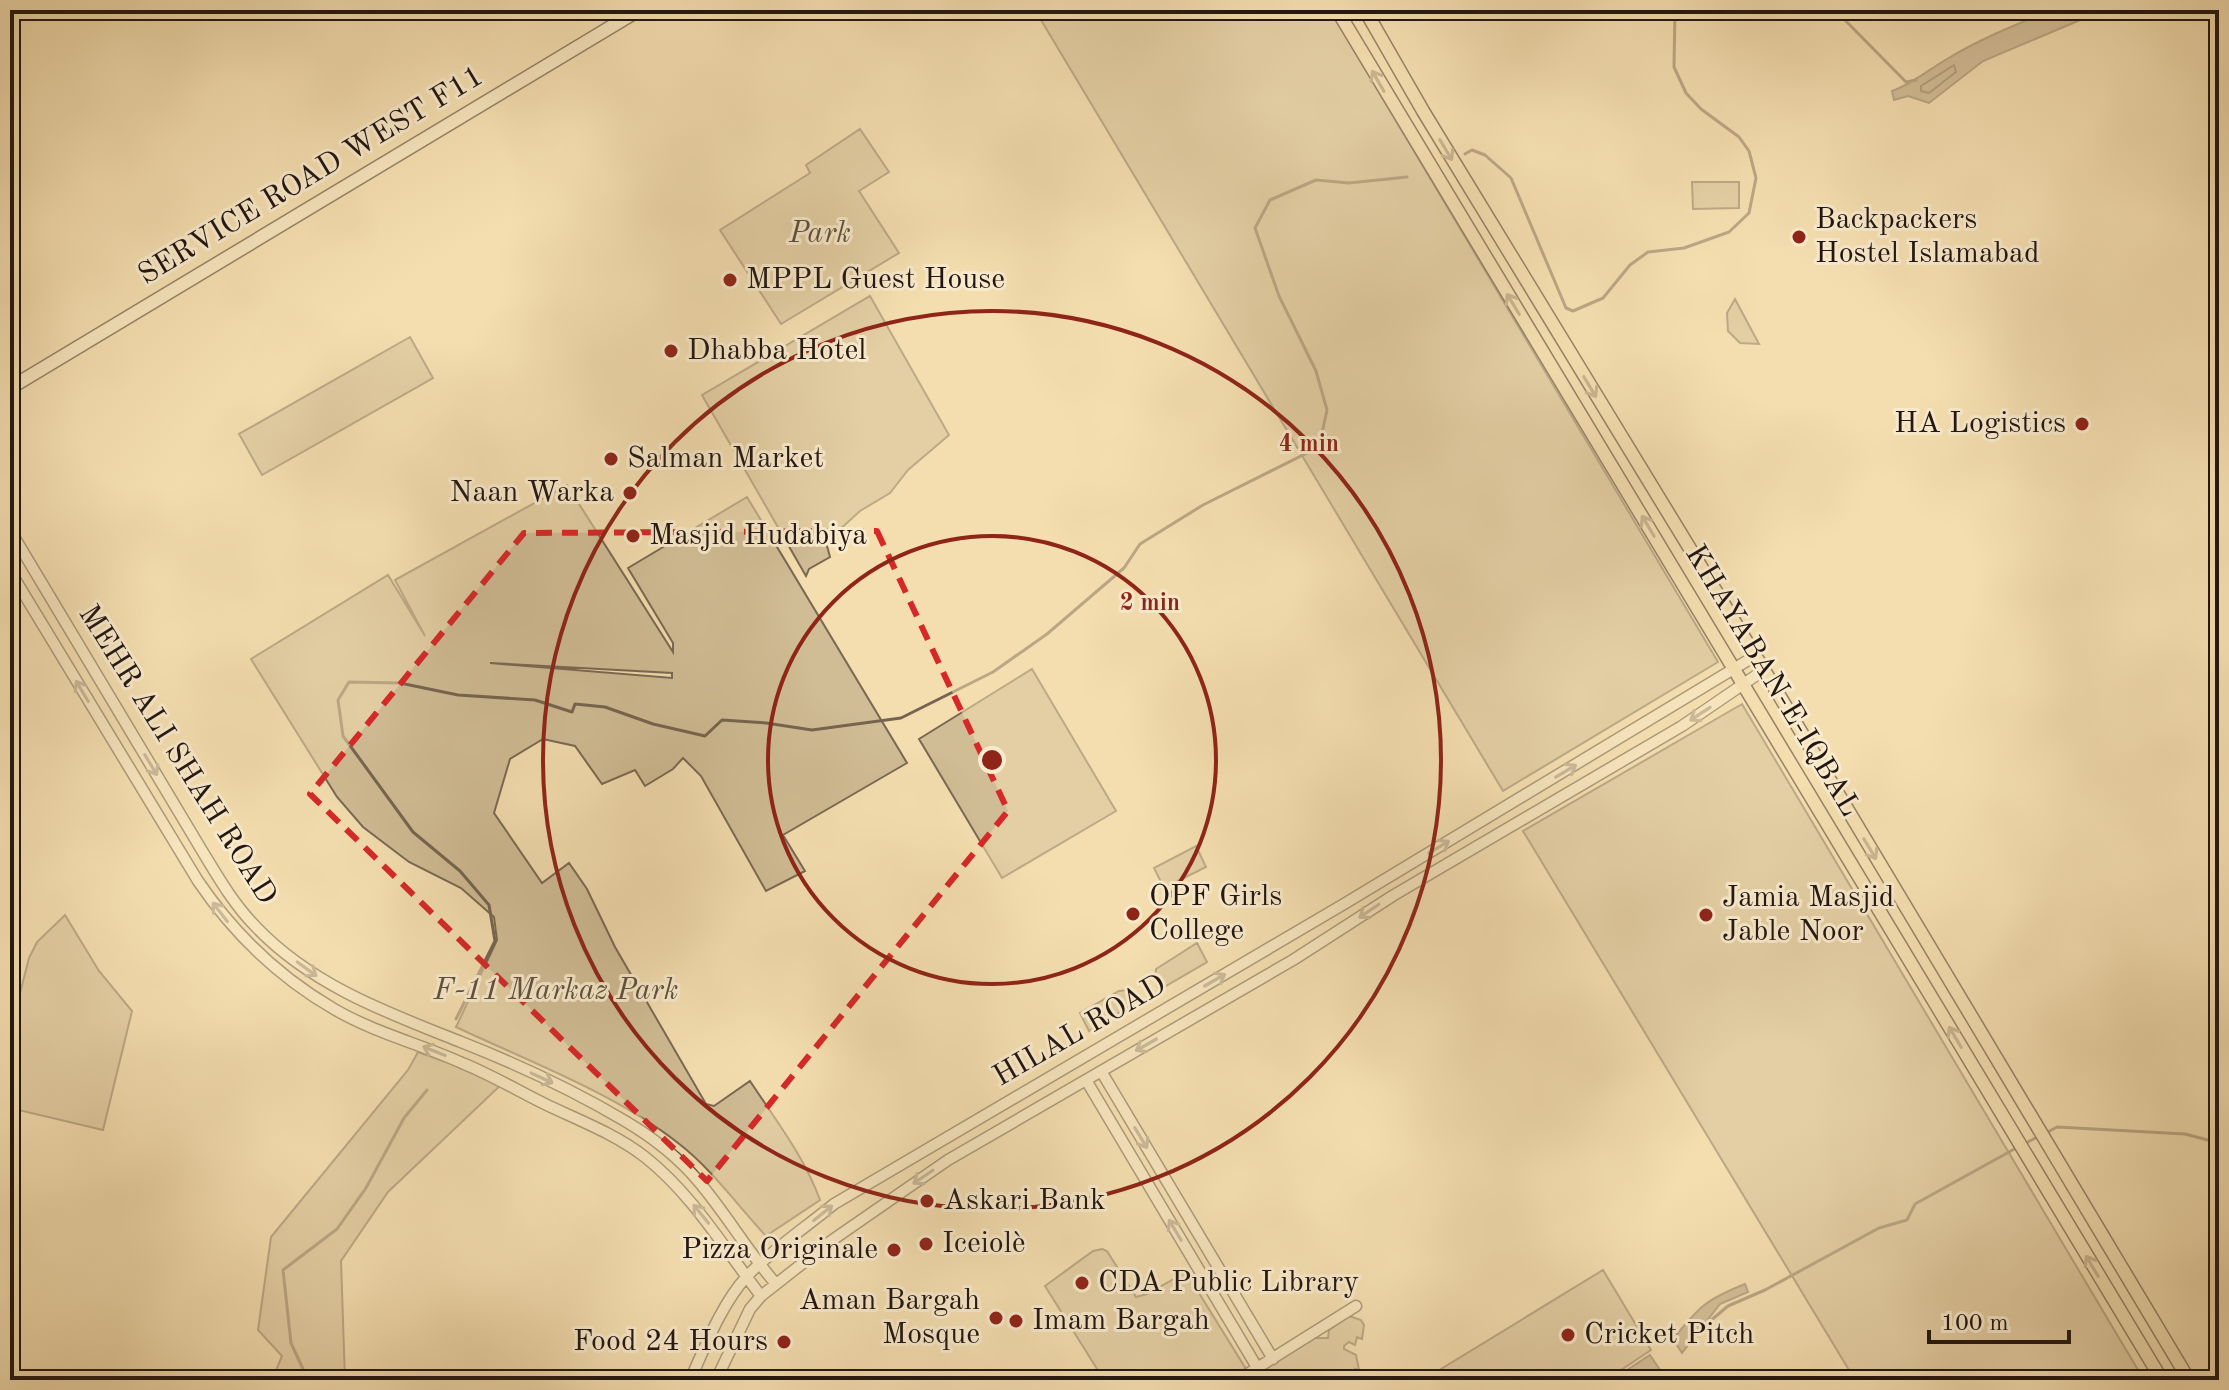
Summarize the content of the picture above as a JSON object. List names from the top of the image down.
{
  "streets": {
    "main road": ["SERVICE ROAD WEST F11", "KHAYABAN-E-IQBAL"],
    "street": ["MEHR ALI SHAH ROAD", "HILAL ROAD"]
  },
  "crossings": [
    ["KHAYABAN-E-IQBAL", "HILAL ROAD"],
    ["MEHR ALI SHAH ROAD", "HILAL ROAD"]
  ],
  "parks": ["Park", "F-11 Markaz Park"],
  "places": [
    "Backpackers Hostel Islamabad",
    "MPPL Guest House",
    "Dhabba Hotel",
    "HA Logistics",
    "Salman Market",
    "Naan Warka",
    "Masjid Hudabiya",
    "OPF Girls College",
    "Jamia Masjid Jable Noor",
    "Askari Bank",
    "Iceiolè",
    "Pizza Originale",
    "CDA Public Library",
    "Aman Bargah Mosque",
    "Imam Bargah",
    "Cricket Pitch",
    "Food 24 Hours"
  ],
  "scale_bar": "100 m",
  "rings": ["4 min", "2 min"]
}
